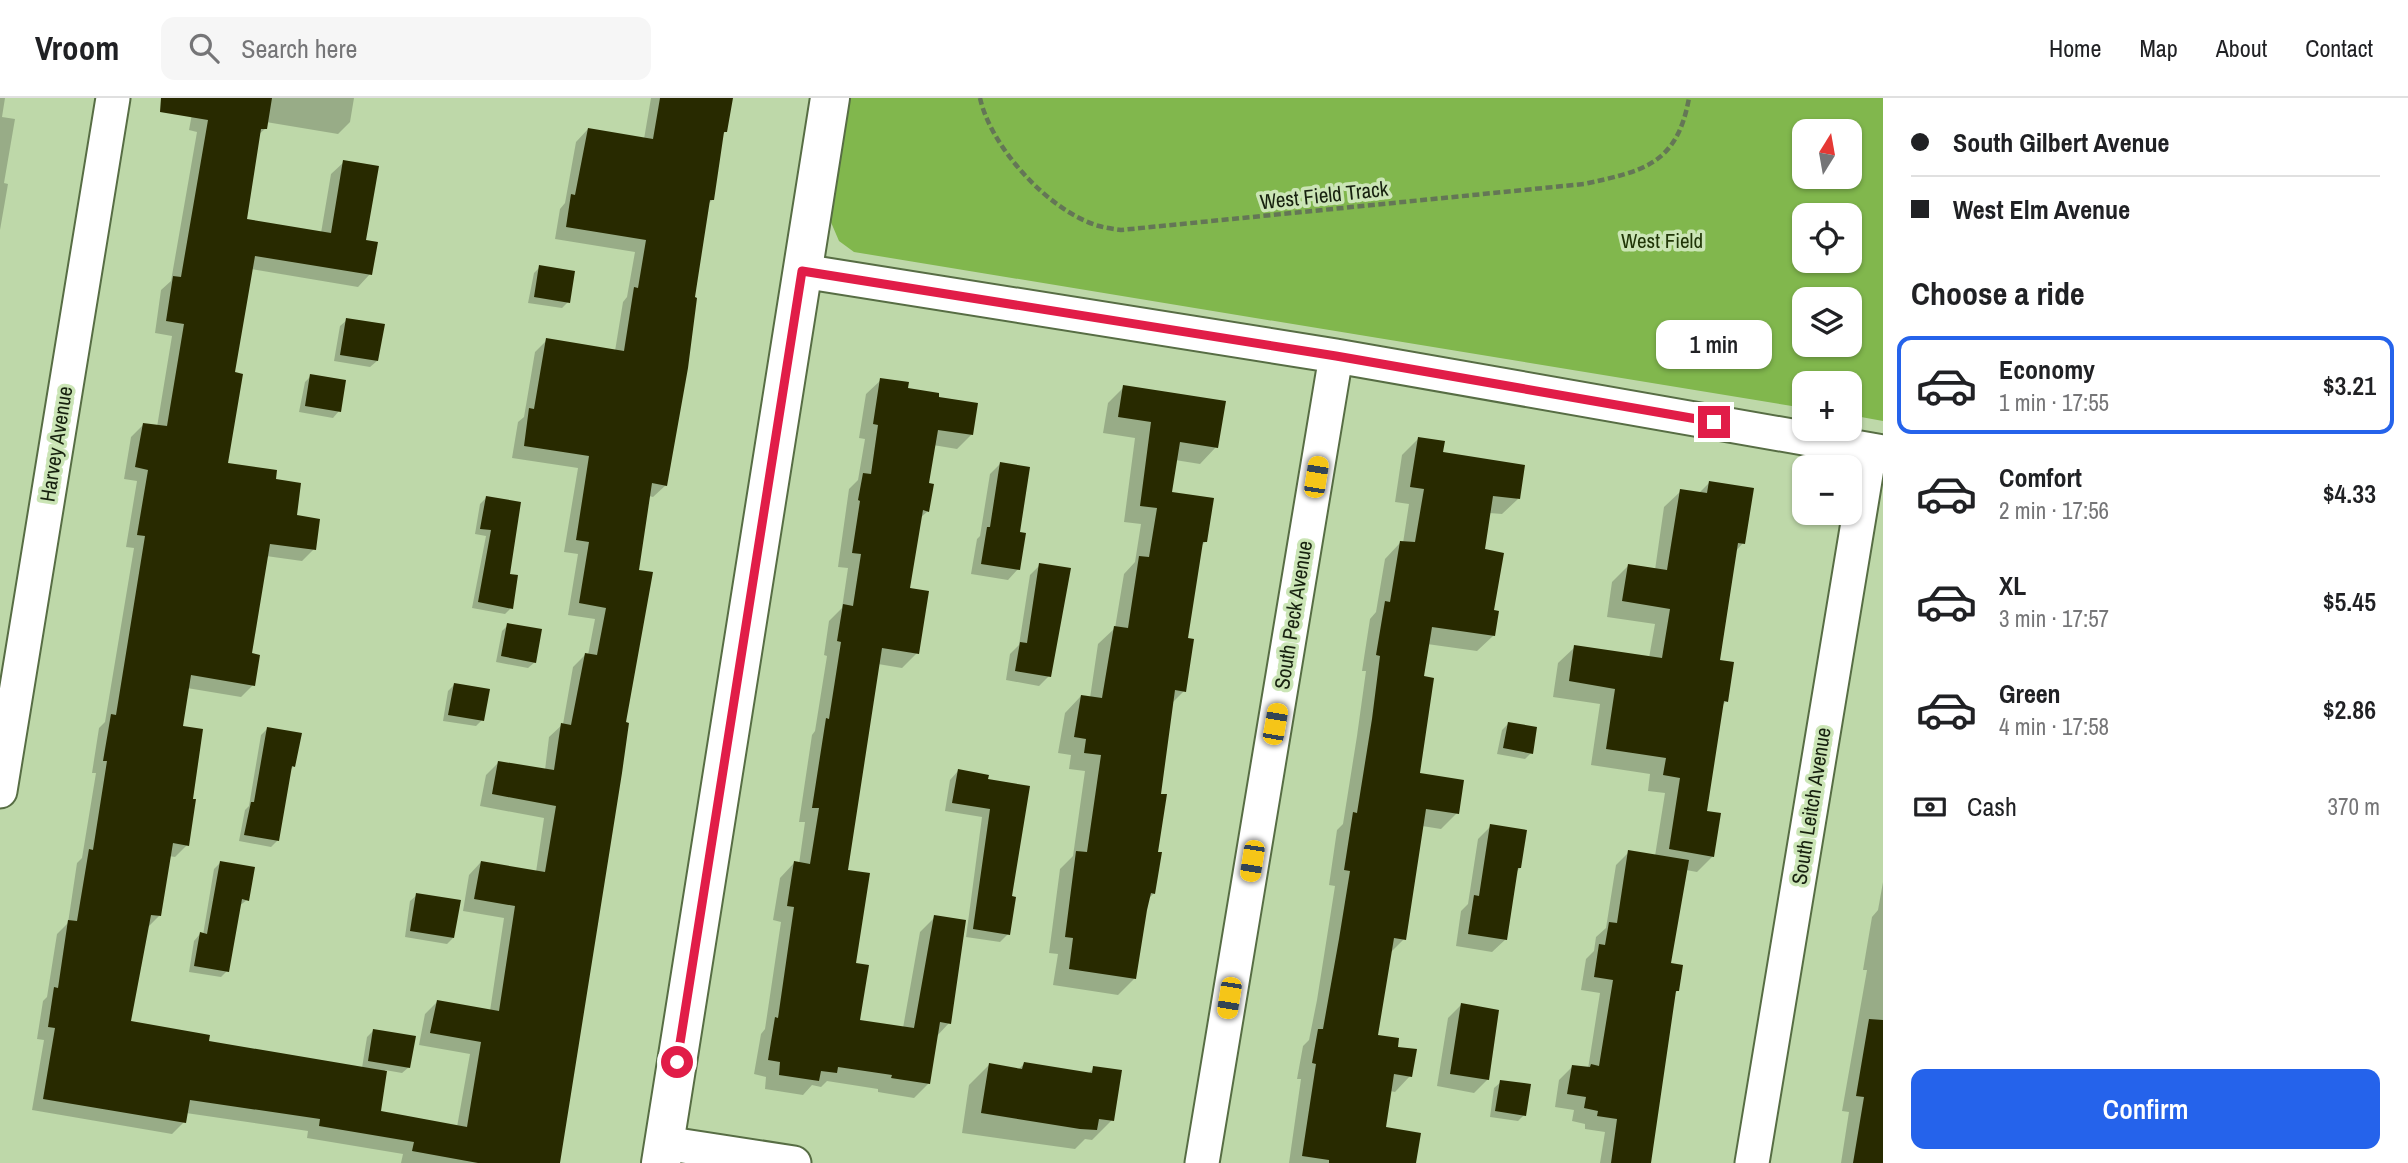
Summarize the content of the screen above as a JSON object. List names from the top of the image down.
{
  "streets": {
    "street": ["Harvey Avenue", "South Peck Avenue", "South Leitch Avenue"],
    "path": ["West Field Track"]
  },
  "parks": ["West Field"],
  "north": "top",
  "page": {
    "header": "Vroom",
    "search": "Search here",
    "nav": [
      "Home",
      "Map",
      "About",
      "Contact"
    ],
    "banner": ["South Gilbert Avenue", "West Elm Avenue"],
    "map_buttons": ["+", "−"],
    "heading": "Choose a ride",
    "bubble": "1 min",
    "list": [
      {
        "name": "Economy",
        "note": "1 min · 17:55",
        "value": "$3.21"
      },
      {
        "name": "Comfort",
        "note": "2 min · 17:56",
        "value": "$4.33"
      },
      {
        "name": "XL",
        "note": "3 min · 17:57",
        "value": "$5.45"
      },
      {
        "name": "Green",
        "note": "4 min · 17:58",
        "value": "$2.86"
      }
    ],
    "pay": ["Cash", "370 m"],
    "buttons": "Confirm"
  }
}
